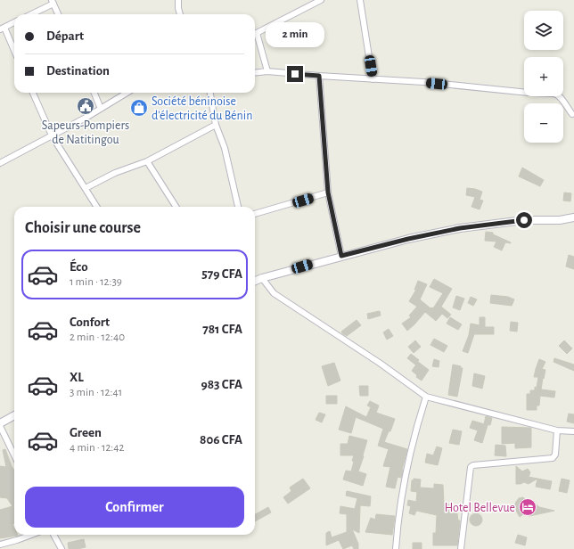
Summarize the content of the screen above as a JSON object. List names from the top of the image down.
{
  "places": {
    "public building": ["Sapeurs-Pompiers de Natitingou"],
    "shop": ["Société béninoise d'électricité du Bénin"],
    "hotel": ["Hotel Bellevue"]
  },
  "page": {
    "map_buttons": ["+", "−"],
    "banner": ["Départ", "Destination"],
    "bubble": "2 min",
    "heading": "Choisir une course",
    "list": [
      {
        "name": "Éco",
        "note": "1 min · 12:39",
        "value": "579 CFA"
      },
      {
        "name": "Confort",
        "note": "2 min · 12:40",
        "value": "781 CFA"
      },
      {
        "name": "XL",
        "note": "3 min · 12:41",
        "value": "983 CFA"
      },
      {
        "name": "Green",
        "note": "4 min · 12:42",
        "value": "806 CFA"
      }
    ],
    "buttons": "Confirmer"
  }
}
